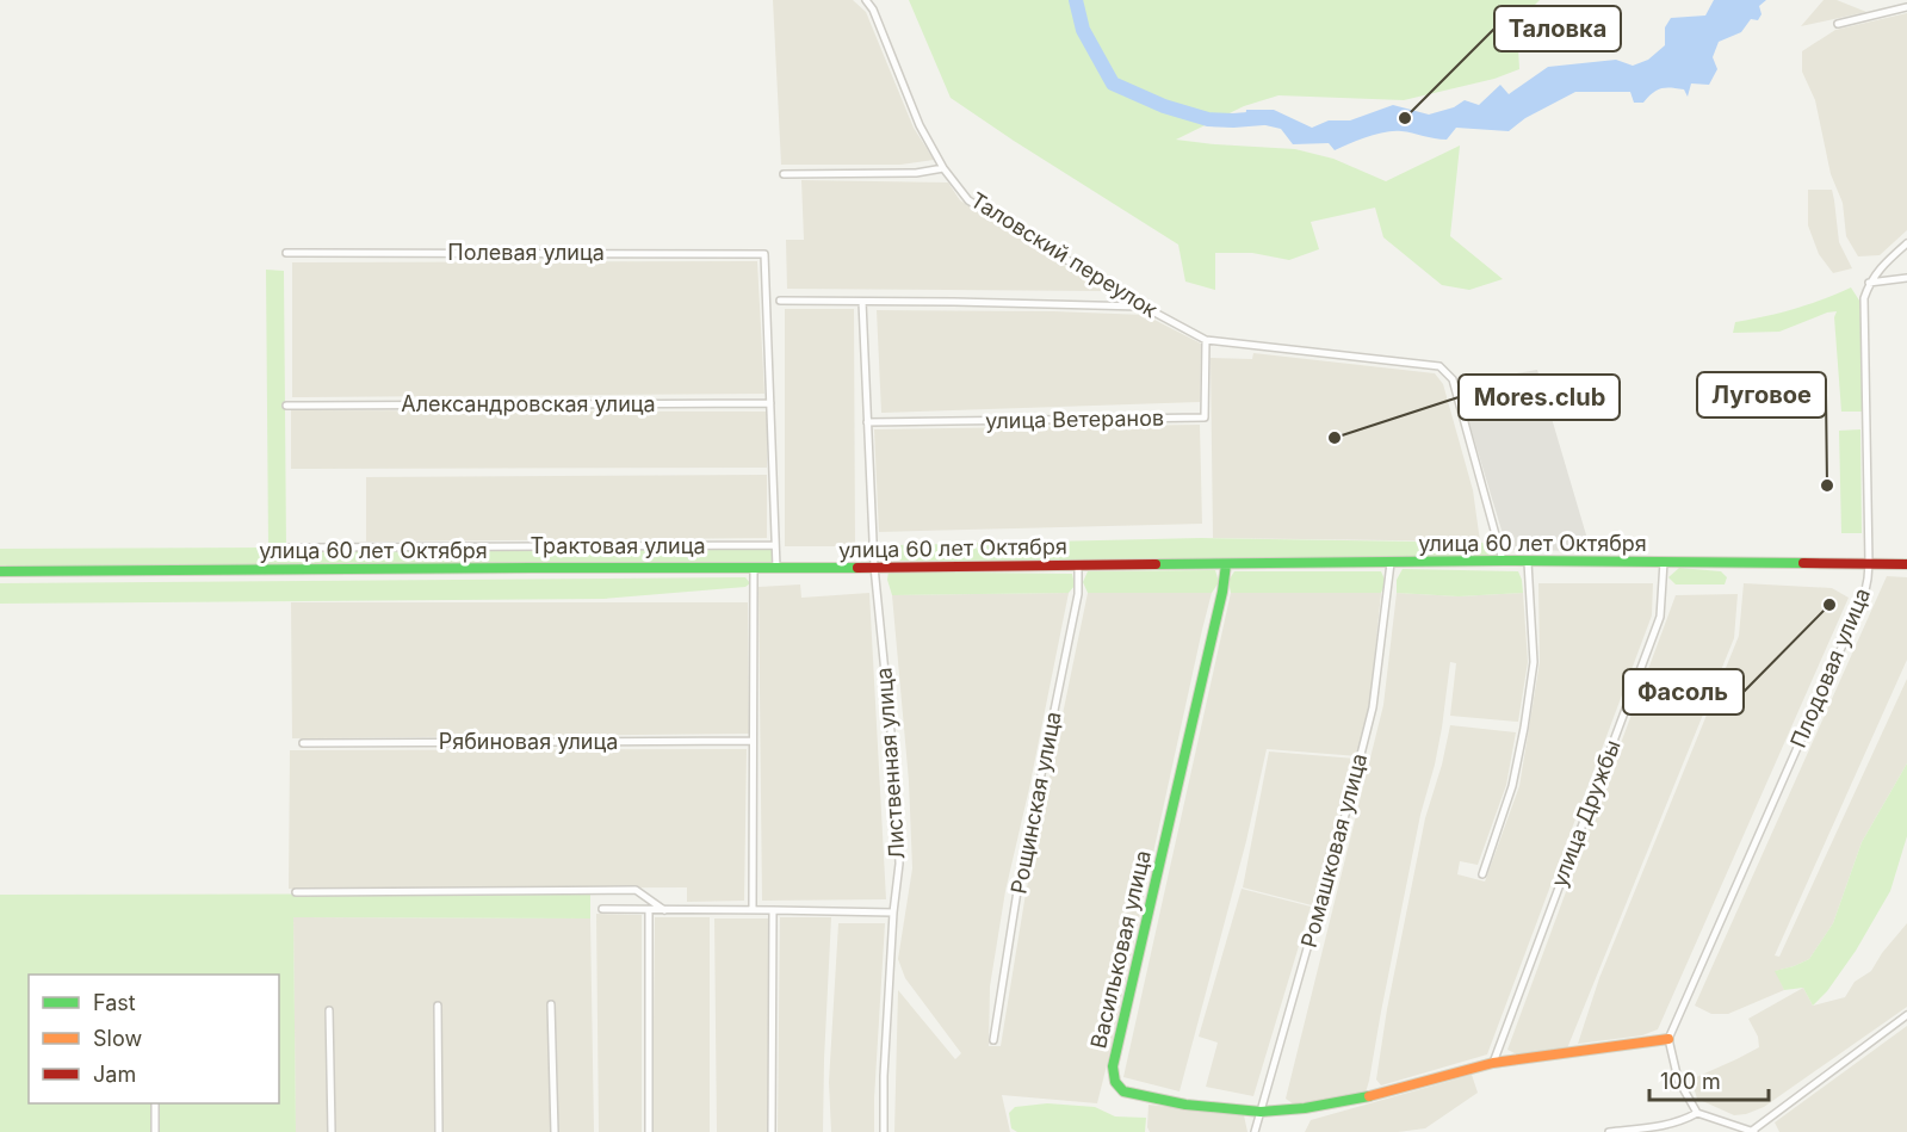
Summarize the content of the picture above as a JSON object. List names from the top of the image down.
{
  "streets": {
    "street": [
      "Полевая улица",
      "Таловский переулок",
      "Александровская улица",
      "улица Ветеранов",
      "улица 60 лет Октября",
      "Трактовая улица",
      "Плодовая улица",
      "Рябиновая улица",
      "Лиственная улица",
      "Рощинская улица",
      "улица Дружбы",
      "Ромашковая улица",
      "Васильковая улица"
    ]
  },
  "crossings": [
    ["Полевая улица", "Александровская улица"],
    ["Таловский переулок", "улица Ветеранов"],
    ["улица Ветеранов", "Лиственная улица"],
    ["улица 60 лет Октября", "Плодовая улица"],
    ["улица 60 лет Октября", "Лиственная улица"],
    ["улица 60 лет Октября", "Рощинская улица"],
    ["улица 60 лет Октября", "улица Дружбы"],
    ["улица 60 лет Октября", "Ромашковая улица"],
    ["улица 60 лет Октября", "Васильковая улица"],
    ["Плодовая улица", "Васильковая улица"],
    ["улица Дружбы", "Васильковая улица"],
    ["Ромашковая улица", "Васильковая улица"]
  ],
  "places": [
    "Таловка",
    "Mores.club",
    "Луговое",
    "Фасоль"
  ],
  "legend": ["Fast", "Slow", "Jam"],
  "scale_bar": "100 m"
}
